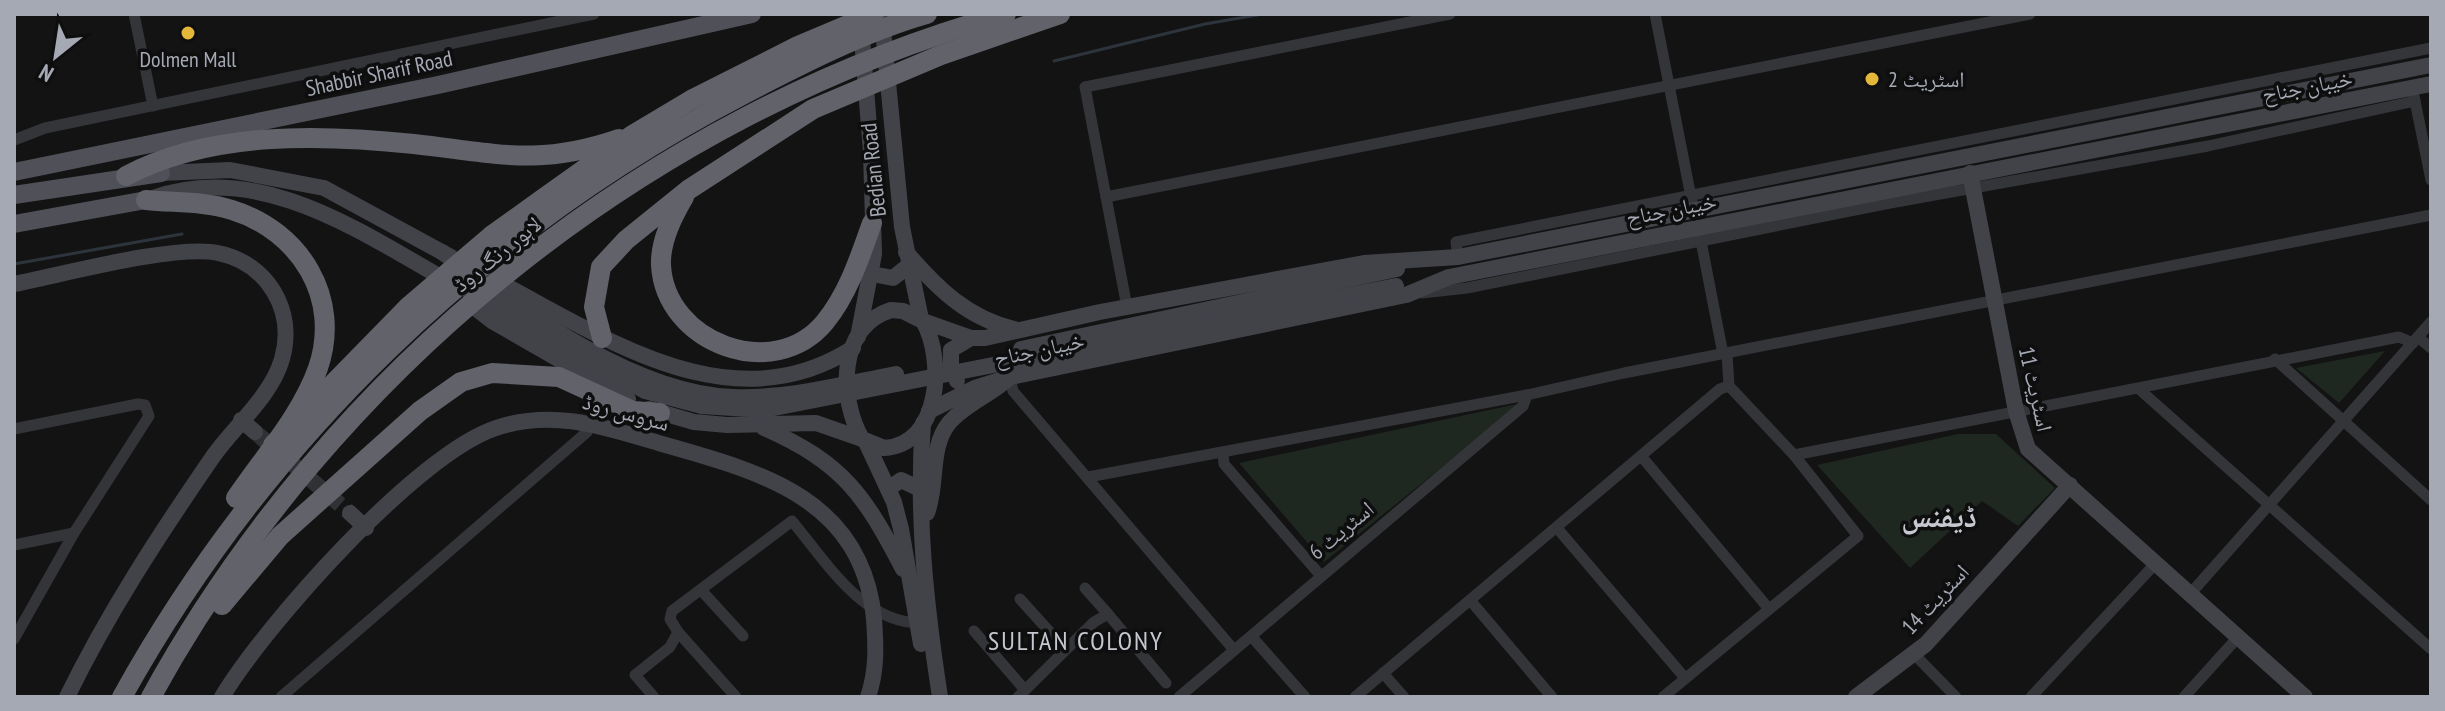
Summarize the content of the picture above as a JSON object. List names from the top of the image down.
{
  "streets": {
    "highway": ["لاہور رنگ روڈ"],
    "main road": [
      "Shabbir Sharif Road",
      "خیبان جناح",
      "Bedian Road",
      "اسٹریٹ 11",
      "سروس روڈ",
      "اسٹریٹ 14"
    ],
    "street": ["اسٹریٹ 6"]
  },
  "crossings": [
    ["خیبان جناح", "Bedian Road"],
    ["خیبان جناح", "اسٹریٹ 11"],
    ["اسٹریٹ 11", "اسٹریٹ 14"]
  ],
  "districts": ["ڈیفنس", "SULTAN COLONY"],
  "places": ["Dolmen Mall", "اسٹریٹ 2"],
  "north": "bottom left"
}
